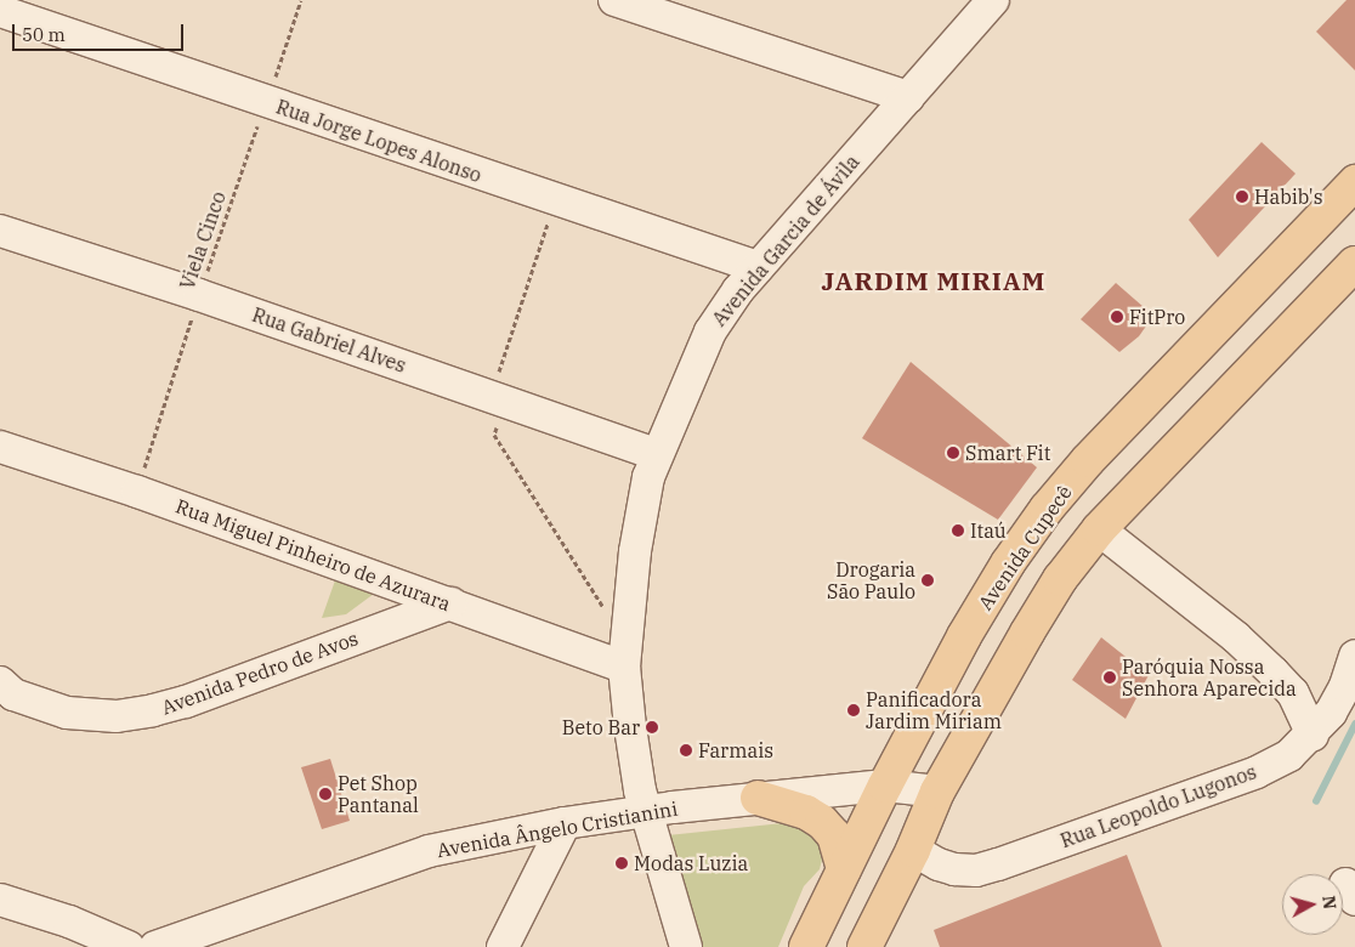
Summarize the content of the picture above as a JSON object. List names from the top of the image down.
{
  "streets": {
    "main road": ["Avenida Cupecê"],
    "street": [
      "Rua Jorge Lopes Alonso",
      "Avenida Garcia de Ávila",
      "Rua Gabriel Alves",
      "Rua Miguel Pinheiro de Azurara",
      "Avenida Pedro de Avos",
      "Rua Leopoldo Lugonos",
      "Avenida Ângelo Cristianini"
    ],
    "path": ["Viela Cinco"]
  },
  "crossings": [
    ["Rua Jorge Lopes Alonso", "Viela Cinco"],
    ["Rua Jorge Lopes Alonso", "Avenida Garcia de Ávila"],
    ["Viela Cinco", "Rua Gabriel Alves"],
    ["Viela Cinco", "Rua Miguel Pinheiro de Azurara"],
    ["Avenida Garcia de Ávila", "Rua Gabriel Alves"],
    ["Avenida Garcia de Ávila", "Rua Miguel Pinheiro de Azurara"],
    ["Avenida Garcia de Ávila", "Avenida Ângelo Cristianini"],
    ["Avenida Cupecê", "Avenida Ângelo Cristianini"],
    ["Rua Miguel Pinheiro de Azurara", "Avenida Pedro de Avos"]
  ],
  "districts": ["JARDIM MIRIAM"],
  "places": [
    "Habib's",
    "FitPro",
    "Smart Fit",
    "Itaú",
    "Drogaria São Paulo",
    "Paróquia Nossa Senhora Aparecida",
    "Panificadora Jardim Miriam",
    "Beto Bar",
    "Farmais",
    "Pet Shop Pantanal",
    "Modas Luzia"
  ],
  "scale_bar": "50 m",
  "north": "right"
}
